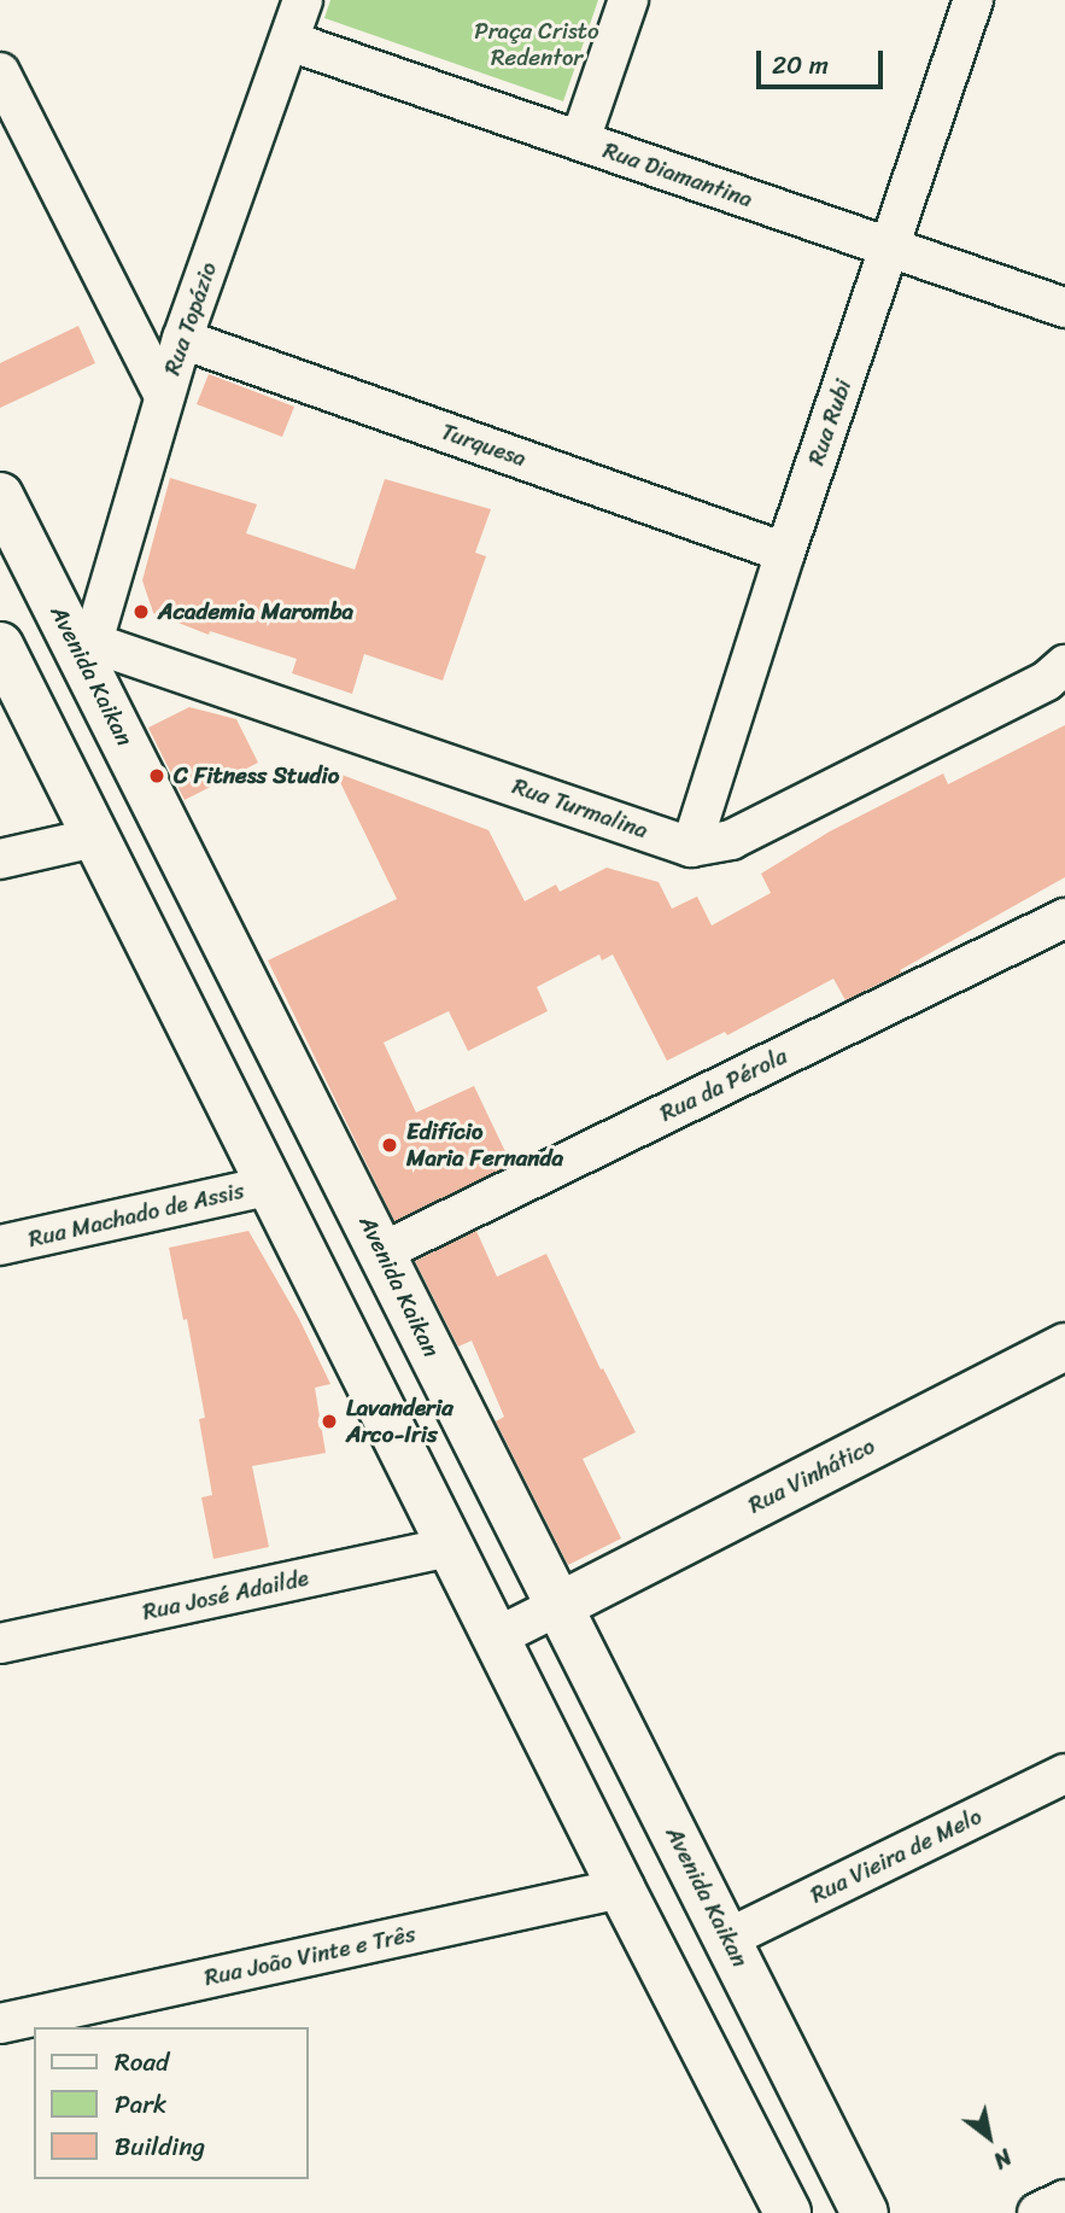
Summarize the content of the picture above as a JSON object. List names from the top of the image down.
{
  "streets": {
    "street": [
      "Rua Diamantina",
      "Rua Topázio",
      "Rua Rubi",
      "Turquesa",
      "Avenida Kaikan",
      "Rua Turmalina",
      "Rua da Pérola",
      "Rua Machado de Assis",
      "Rua Vinhático",
      "Rua José Adailde",
      "Rua Vieira de Melo",
      "Rua João Vinte e Três"
    ]
  },
  "crossings": [
    ["Rua Diamantina", "Rua Topázio"],
    ["Rua Diamantina", "Rua Rubi"],
    ["Rua Topázio", "Turquesa"],
    ["Rua Topázio", "Avenida Kaikan"],
    ["Rua Topázio", "Rua Turmalina"],
    ["Rua Rubi", "Turquesa"],
    ["Rua Rubi", "Rua Turmalina"],
    ["Avenida Kaikan", "Rua Turmalina"],
    ["Avenida Kaikan", "Rua da Pérola"],
    ["Avenida Kaikan", "Rua Vinhático"],
    ["Avenida Kaikan", "Rua Vieira de Melo"]
  ],
  "parks": ["Praça Cristo Redentor"],
  "places": [
    "Academia Maromba",
    "C Fitness Studio",
    "Edifício Maria Fernanda",
    "Lavanderia Arco-Iris"
  ],
  "legend": ["Road", "Park", "Building"],
  "scale_bar": "20 m",
  "north": "bottom right"
}
